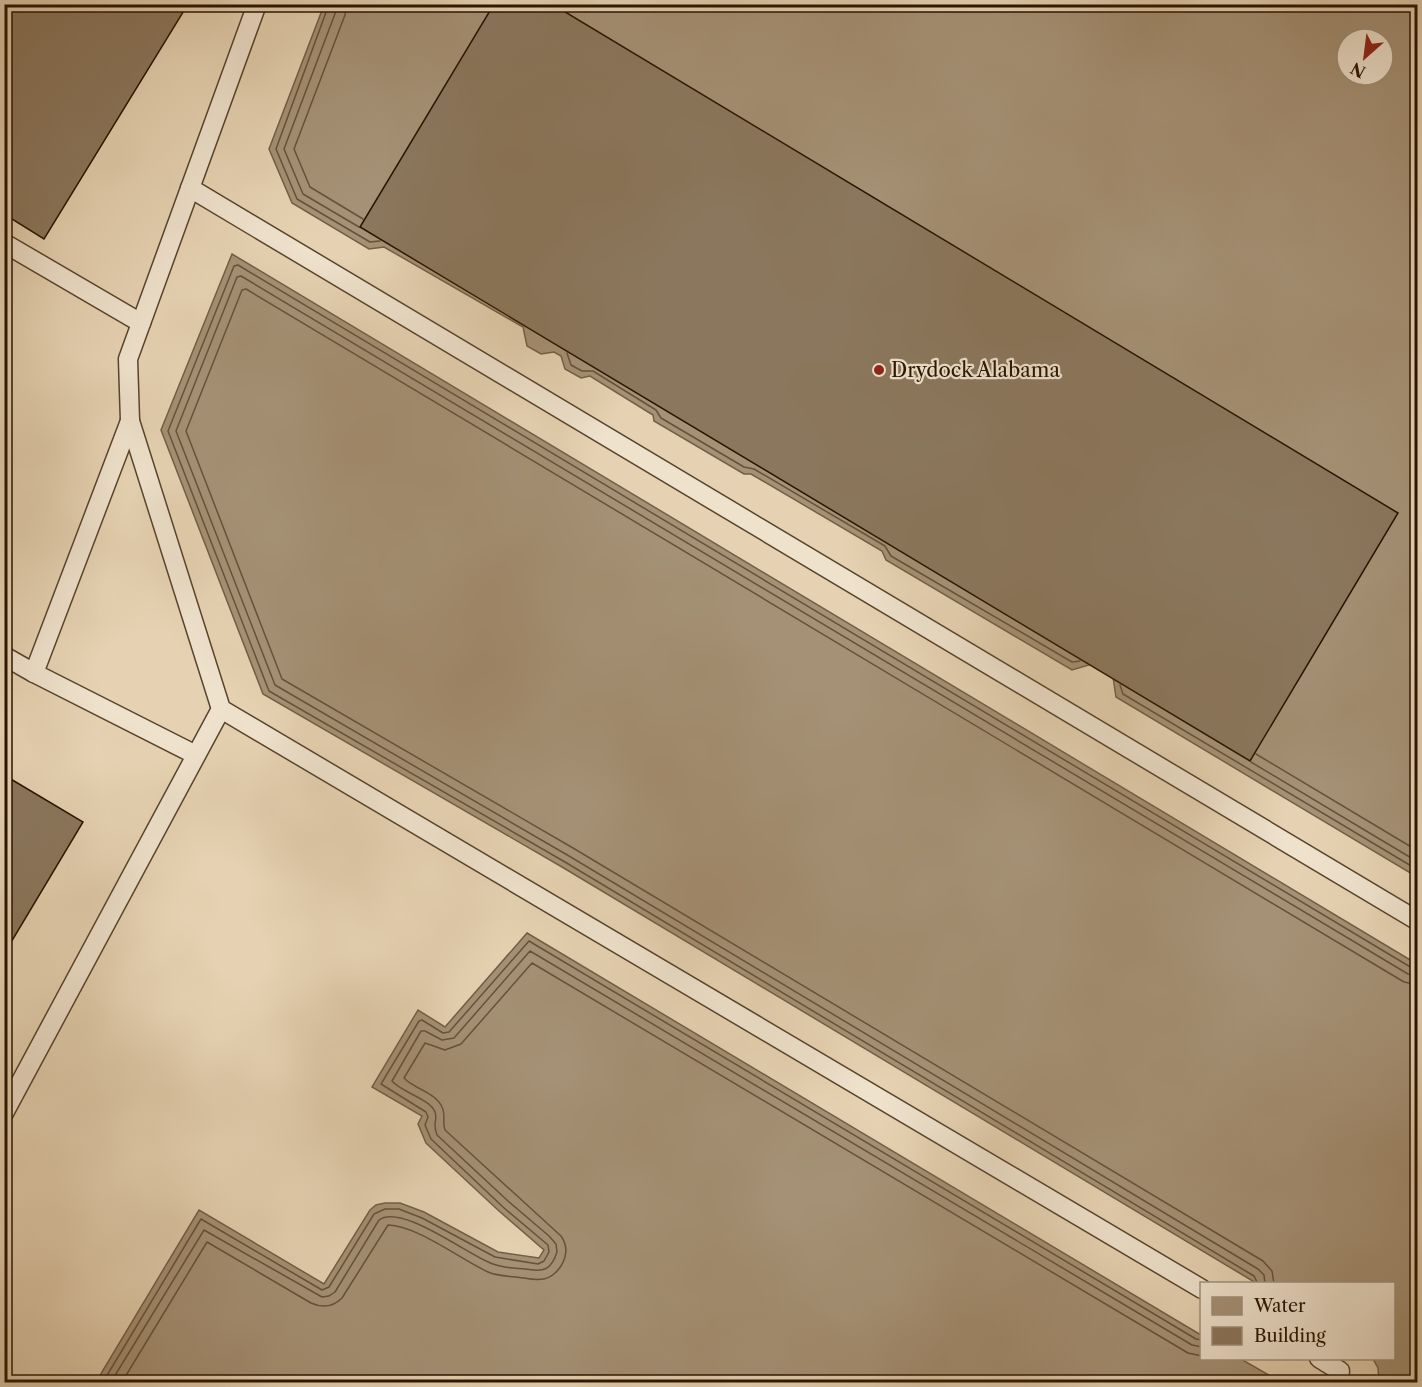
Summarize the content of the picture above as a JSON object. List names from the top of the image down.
{
  "places": ["Drydock Alabama"],
  "legend": ["Water", "Building"],
  "north": "bottom left"
}
